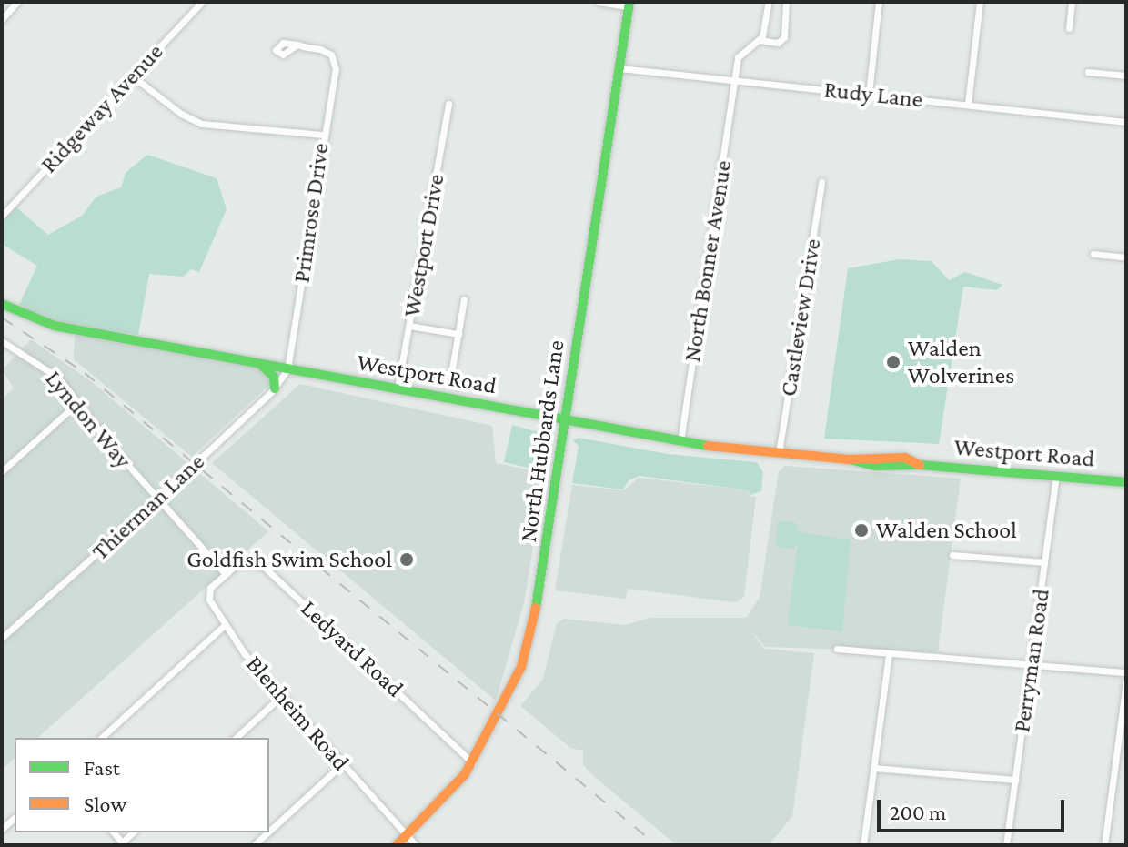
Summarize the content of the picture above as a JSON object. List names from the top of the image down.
{
  "streets": {
    "main road": ["Westport Road", "North Hubbards Lane"],
    "street": [
      "Rudy Lane",
      "Ridgeway Avenue",
      "Primrose Drive",
      "Westport Drive",
      "North Bonner Avenue",
      "Castleview Drive",
      "Lyndon Way",
      "Thierman Lane",
      "Ledyard Road",
      "Perryman Road",
      "Blenheim Road"
    ]
  },
  "crossings": [
    ["Rudy Lane", "North Bonner Avenue"],
    ["Rudy Lane", "North Hubbards Lane"],
    ["Primrose Drive", "Westport Road"],
    ["Primrose Drive", "Thierman Lane"],
    ["Westport Drive", "Westport Road"],
    ["North Bonner Avenue", "Westport Road"],
    ["Castleview Drive", "Westport Road"],
    ["Westport Road", "North Hubbards Lane"],
    ["Westport Road", "Thierman Lane"],
    ["Westport Road", "Perryman Road"],
    ["Lyndon Way", "Thierman Lane"],
    ["Lyndon Way", "Ledyard Road"],
    ["Lyndon Way", "Blenheim Road"],
    ["North Hubbards Lane", "Ledyard Road"],
    ["North Hubbards Lane", "Blenheim Road"],
    ["Ledyard Road", "Blenheim Road"]
  ],
  "places": ["Walden Wolverines", "Walden School", "Goldfish Swim School"],
  "legend": ["Fast", "Slow"],
  "scale_bar": "200 m"
}
